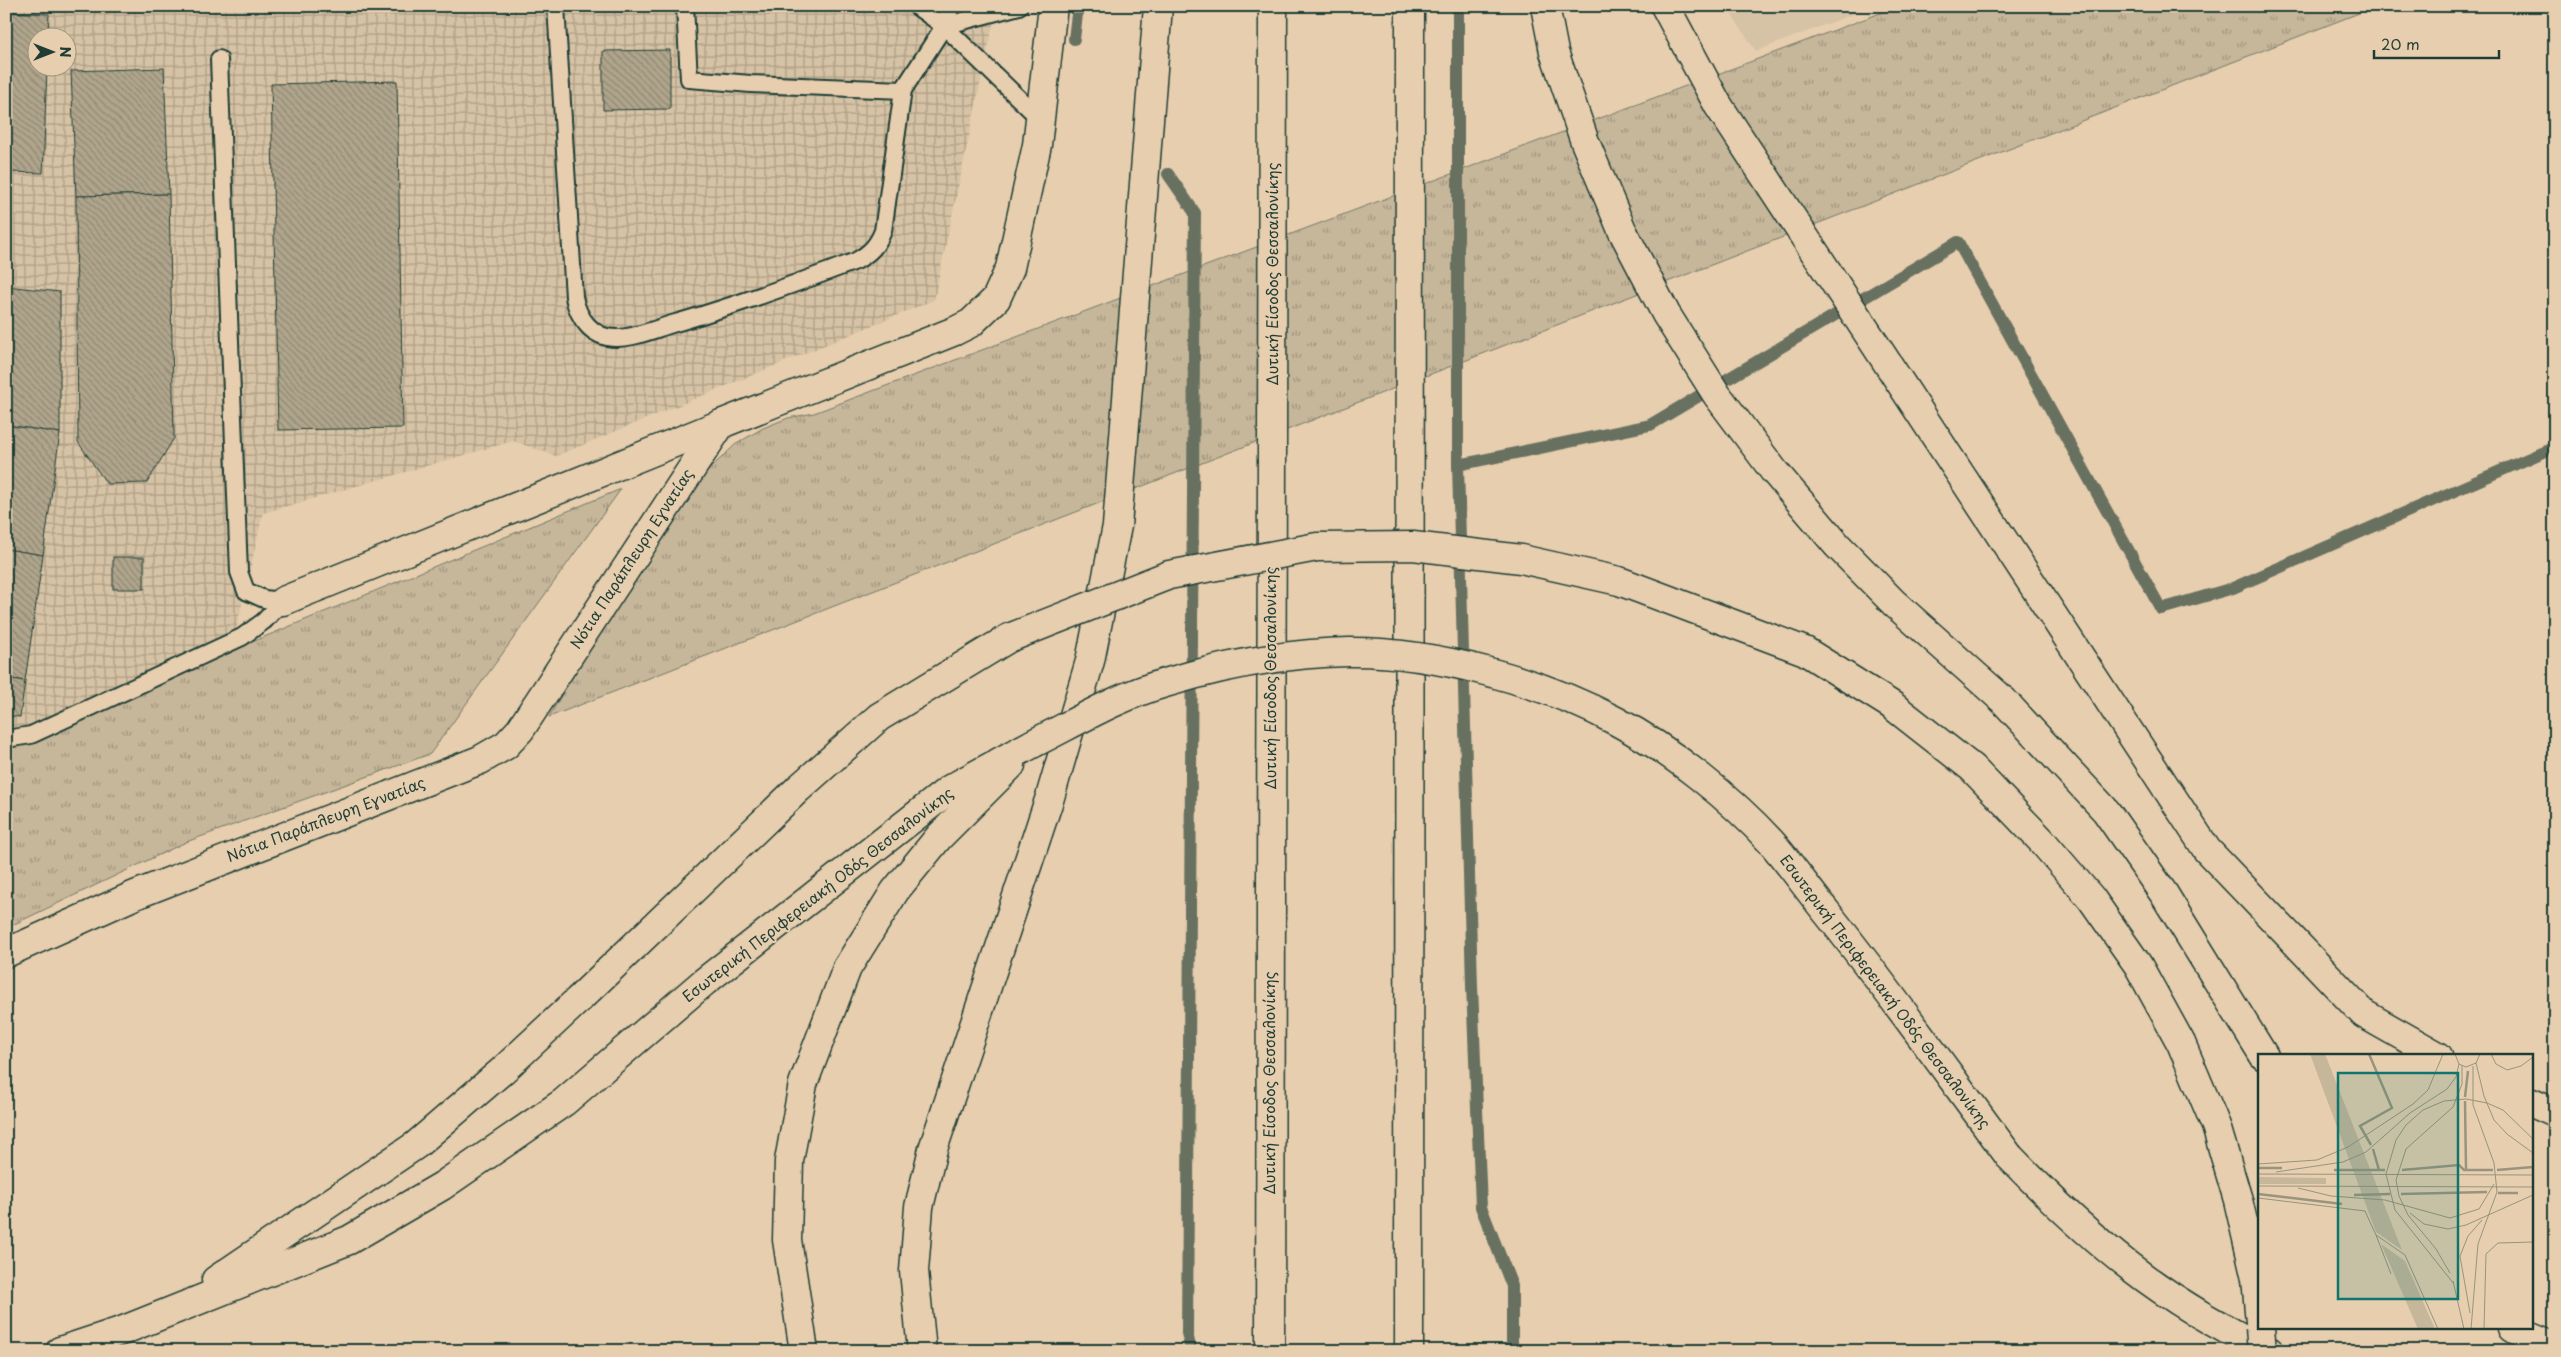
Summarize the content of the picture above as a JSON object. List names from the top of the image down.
{
  "streets": {
    "main road": ["Δυτική Είσοδος Θεσσαλονίκης", "Νότια Παράπλευρη Εγνατίας", "Εσωτερική Περιφερειακή Οδός Θεσσαλονίκης"]
  },
  "scale_bar": "20 m",
  "north": "right"
}
